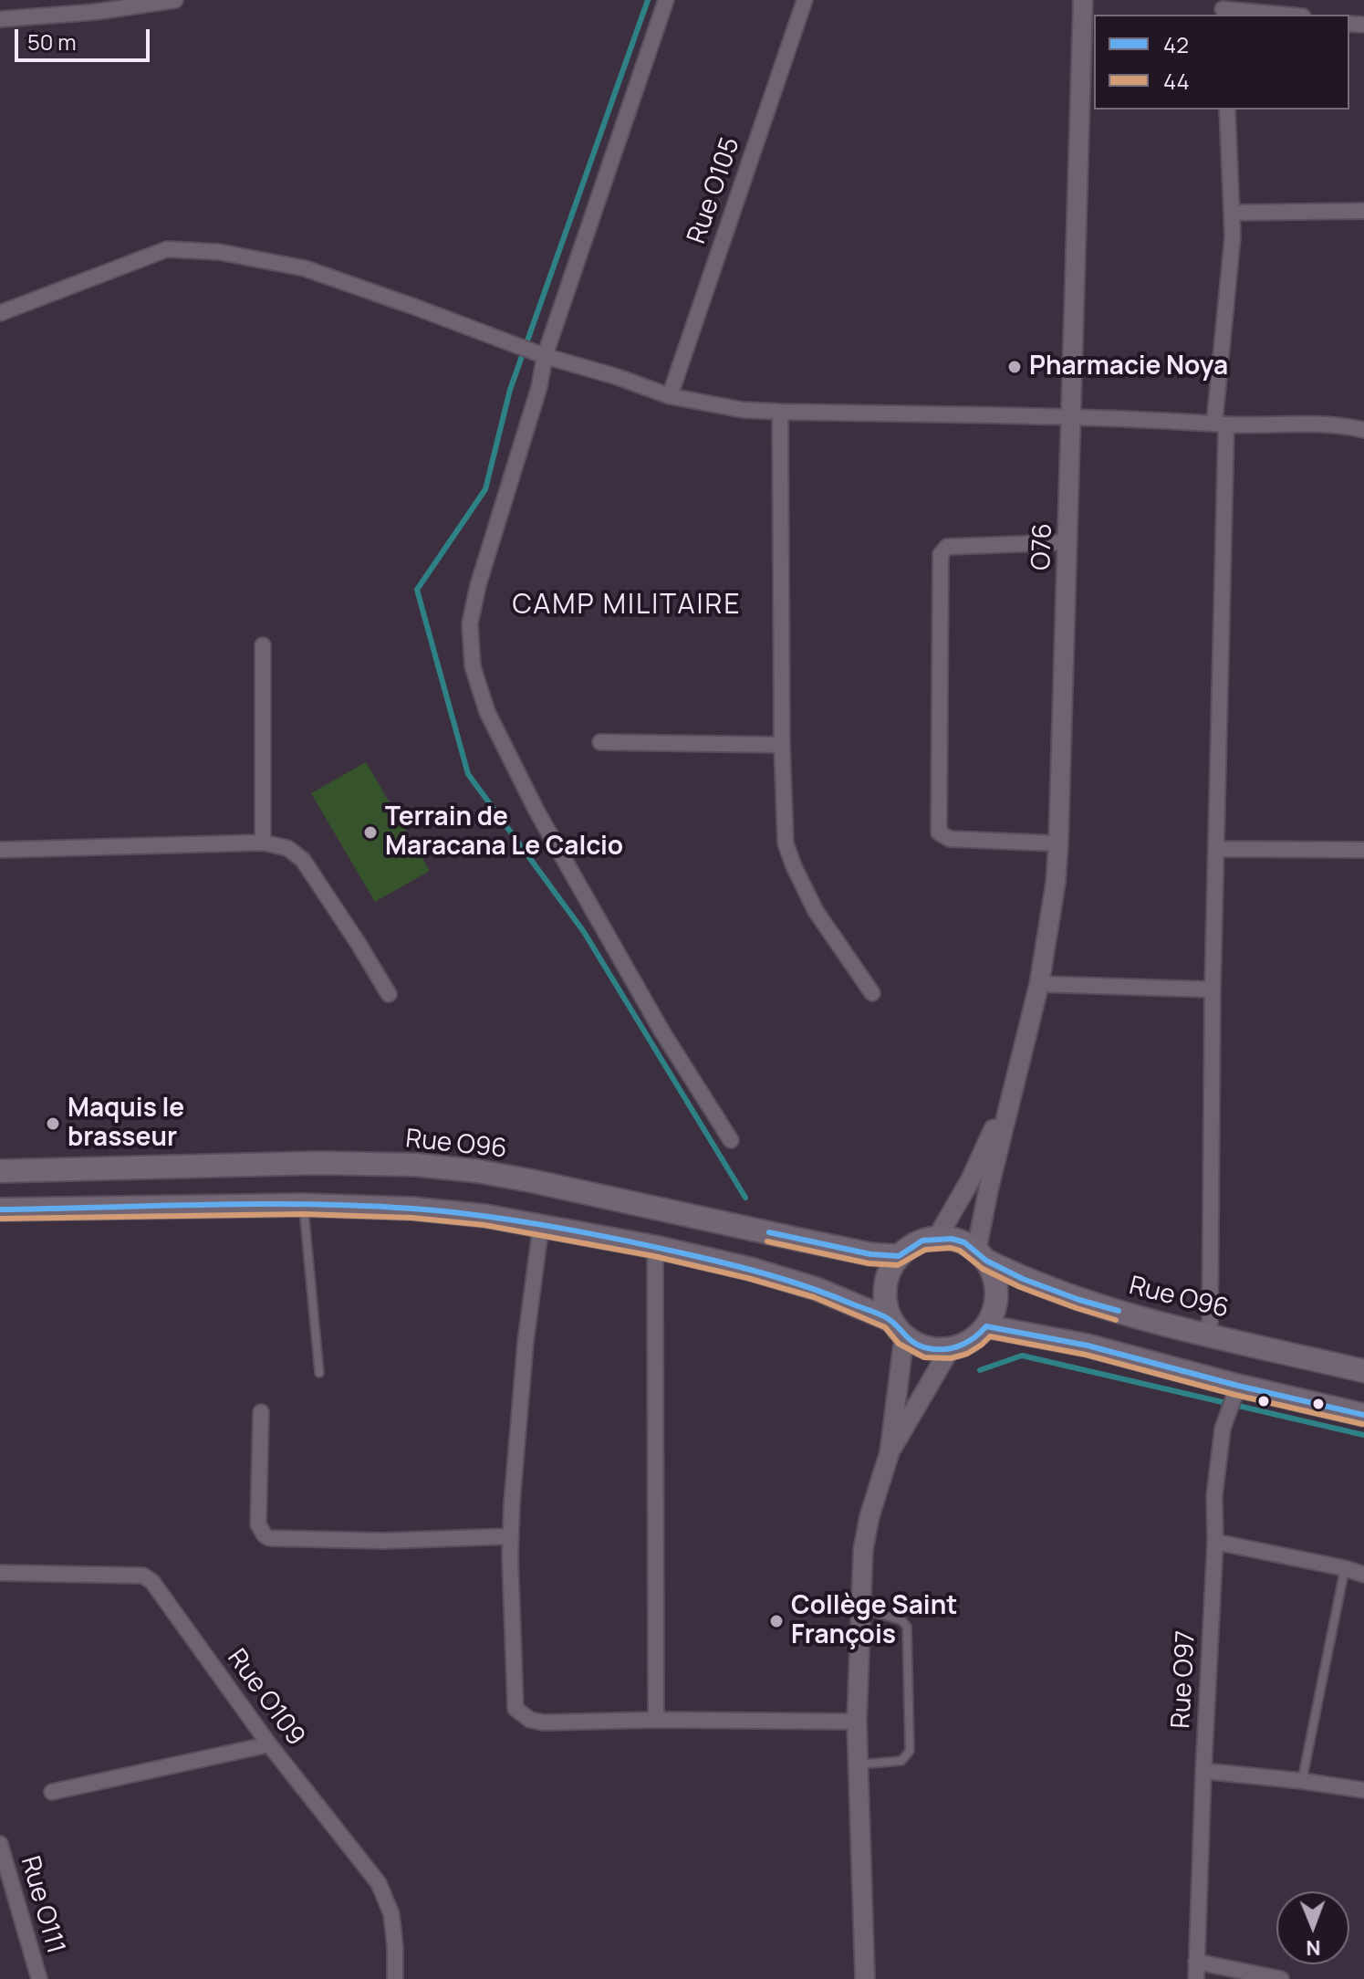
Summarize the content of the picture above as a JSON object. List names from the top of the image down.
{
  "streets": {
    "main road": ["Rue O96"],
    "street": [
      "Rue O105",
      "O76",
      "Rue O97",
      "Rue O109",
      "Rue O111"
    ]
  },
  "districts": ["CAMP MILITAIRE"],
  "places": [
    "Pharmacie Noya",
    "Terrain de Maracana Le Calcio",
    "Maquis le brasseur",
    "Collège Saint François"
  ],
  "lines": ["transit line 42", "transit line 44"],
  "legend": ["42", "44"],
  "scale_bar": "50 m",
  "north": "bottom"
}
